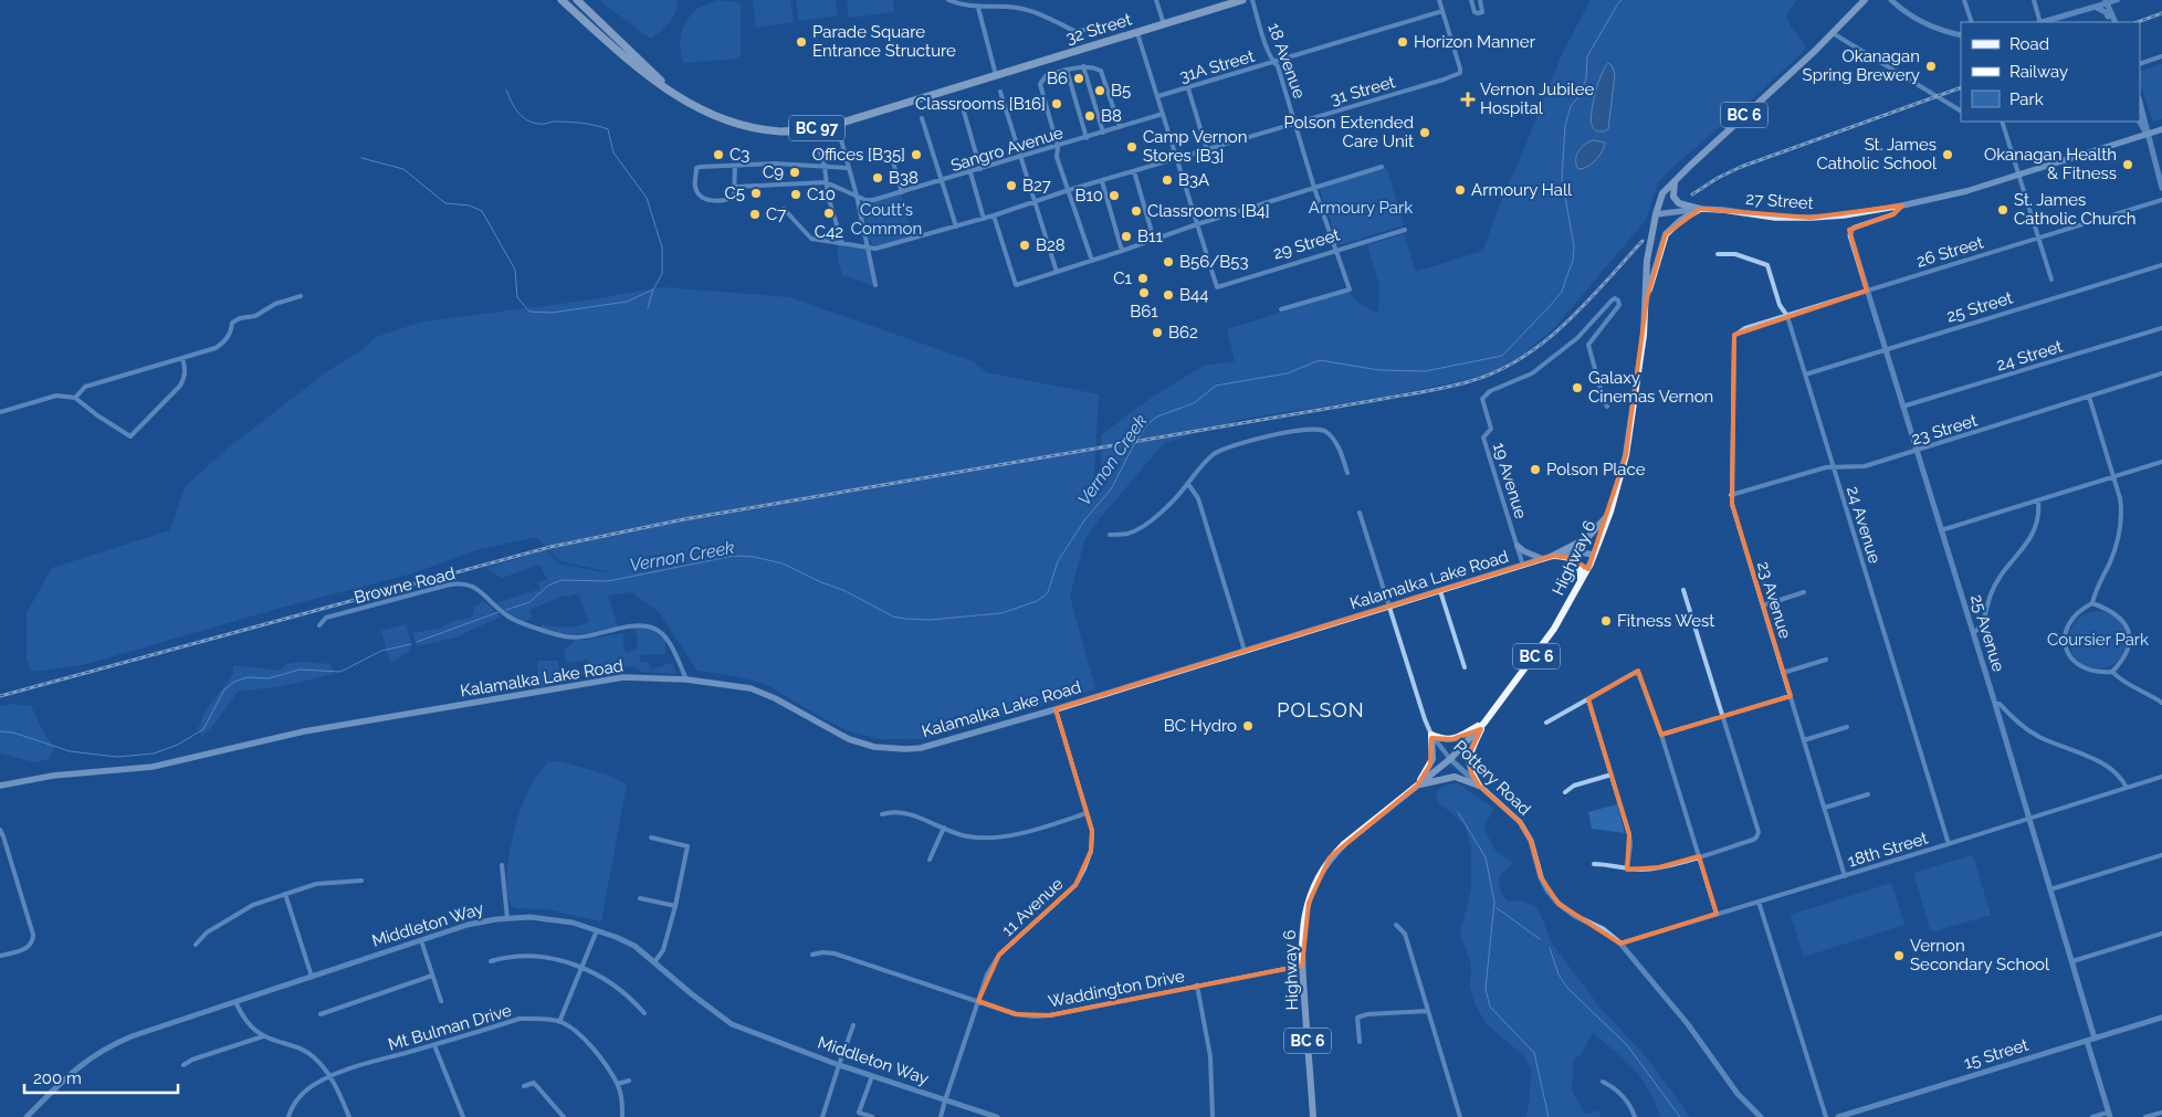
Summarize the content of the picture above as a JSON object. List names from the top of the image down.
{
  "streets": {
    "highway": ["32 Street", "BC 97"],
    "main road": [
      "BC 6",
      "27 Street",
      "Highway 6",
      "Kalamalka Lake Road"
    ],
    "street": [
      "18 Avenue",
      "31A Street",
      "31 Street",
      "Sangro Avenue",
      "29 Street",
      "26 Street",
      "25 Street",
      "24 Street",
      "23 Street",
      "19 Avenue",
      "24 Avenue",
      "Browne Road",
      "23 Avenue",
      "25 Avenue",
      "Pottery Road",
      "18th Street",
      "11 Avenue",
      "Middleton Way",
      "Waddington Drive",
      "Mt Bulman Drive",
      "15 Street"
    ]
  },
  "crossings": [
    ["32 Street", "BC 97"],
    ["18 Avenue", "31A Street"],
    ["18 Avenue", "31 Street"],
    ["18 Avenue", "29 Street"],
    ["31A Street", "31 Street"],
    ["27 Street", "Highway 6"],
    ["27 Street", "25 Avenue"],
    ["26 Street", "24 Avenue"],
    ["26 Street", "23 Avenue"],
    ["26 Street", "25 Avenue"],
    ["25 Street", "24 Avenue"],
    ["25 Street", "25 Avenue"],
    ["24 Street", "25 Avenue"],
    ["23 Street", "24 Avenue"],
    ["23 Street", "23 Avenue"],
    ["23 Street", "25 Avenue"],
    ["19 Avenue", "Kalamalka Lake Road"],
    ["24 Avenue", "18th Street"],
    ["Highway 6", "Kalamalka Lake Road"],
    ["Highway 6", "Pottery Road"],
    ["Highway 6", "Waddington Drive"],
    ["Kalamalka Lake Road", "Browne Road"],
    ["Kalamalka Lake Road", "Pottery Road"],
    ["Kalamalka Lake Road", "11 Avenue"],
    ["23 Avenue", "18th Street"],
    ["25 Avenue", "18th Street"],
    ["25 Avenue", "15 Street"],
    ["Pottery Road", "18th Street"],
    ["11 Avenue", "Middleton Way"],
    ["11 Avenue", "Waddington Drive"]
  ],
  "districts": ["POLSON"],
  "water": ["Vernon Creek"],
  "parks": ["Armoury Park", "Coutt's Common", "Coursier Park"],
  "places": {
    "other": [
      "Parade Square Entrance Structure",
      "Horizon Manner",
      "Okanagan Spring Brewery",
      "B6",
      "B5",
      "Classrooms [B16]",
      "B8",
      "Polson Extended Care Unit",
      "Camp Vernon Stores [B3]",
      "C3",
      "Offices [B35]",
      "St. James Catholic School",
      "Okanagan Health & Fitness",
      "C9",
      "B38",
      "B3A",
      "B27",
      "Armoury Hall",
      "C5",
      "C10",
      "B10",
      "St. James Catholic Church",
      "Classrooms [B4]",
      "C42",
      "C7",
      "B11",
      "B28",
      "B56/B53",
      "C1",
      "B61",
      "B44",
      "B62",
      "Galaxy Cinemas Vernon",
      "Polson Place",
      "Fitness West",
      "BC Hydro",
      "Vernon Secondary School"
    ],
    "health": ["Vernon Jubilee Hospital"]
  },
  "legend": ["Road", "Railway", "Park"],
  "scale_bar": "200 m"
}
